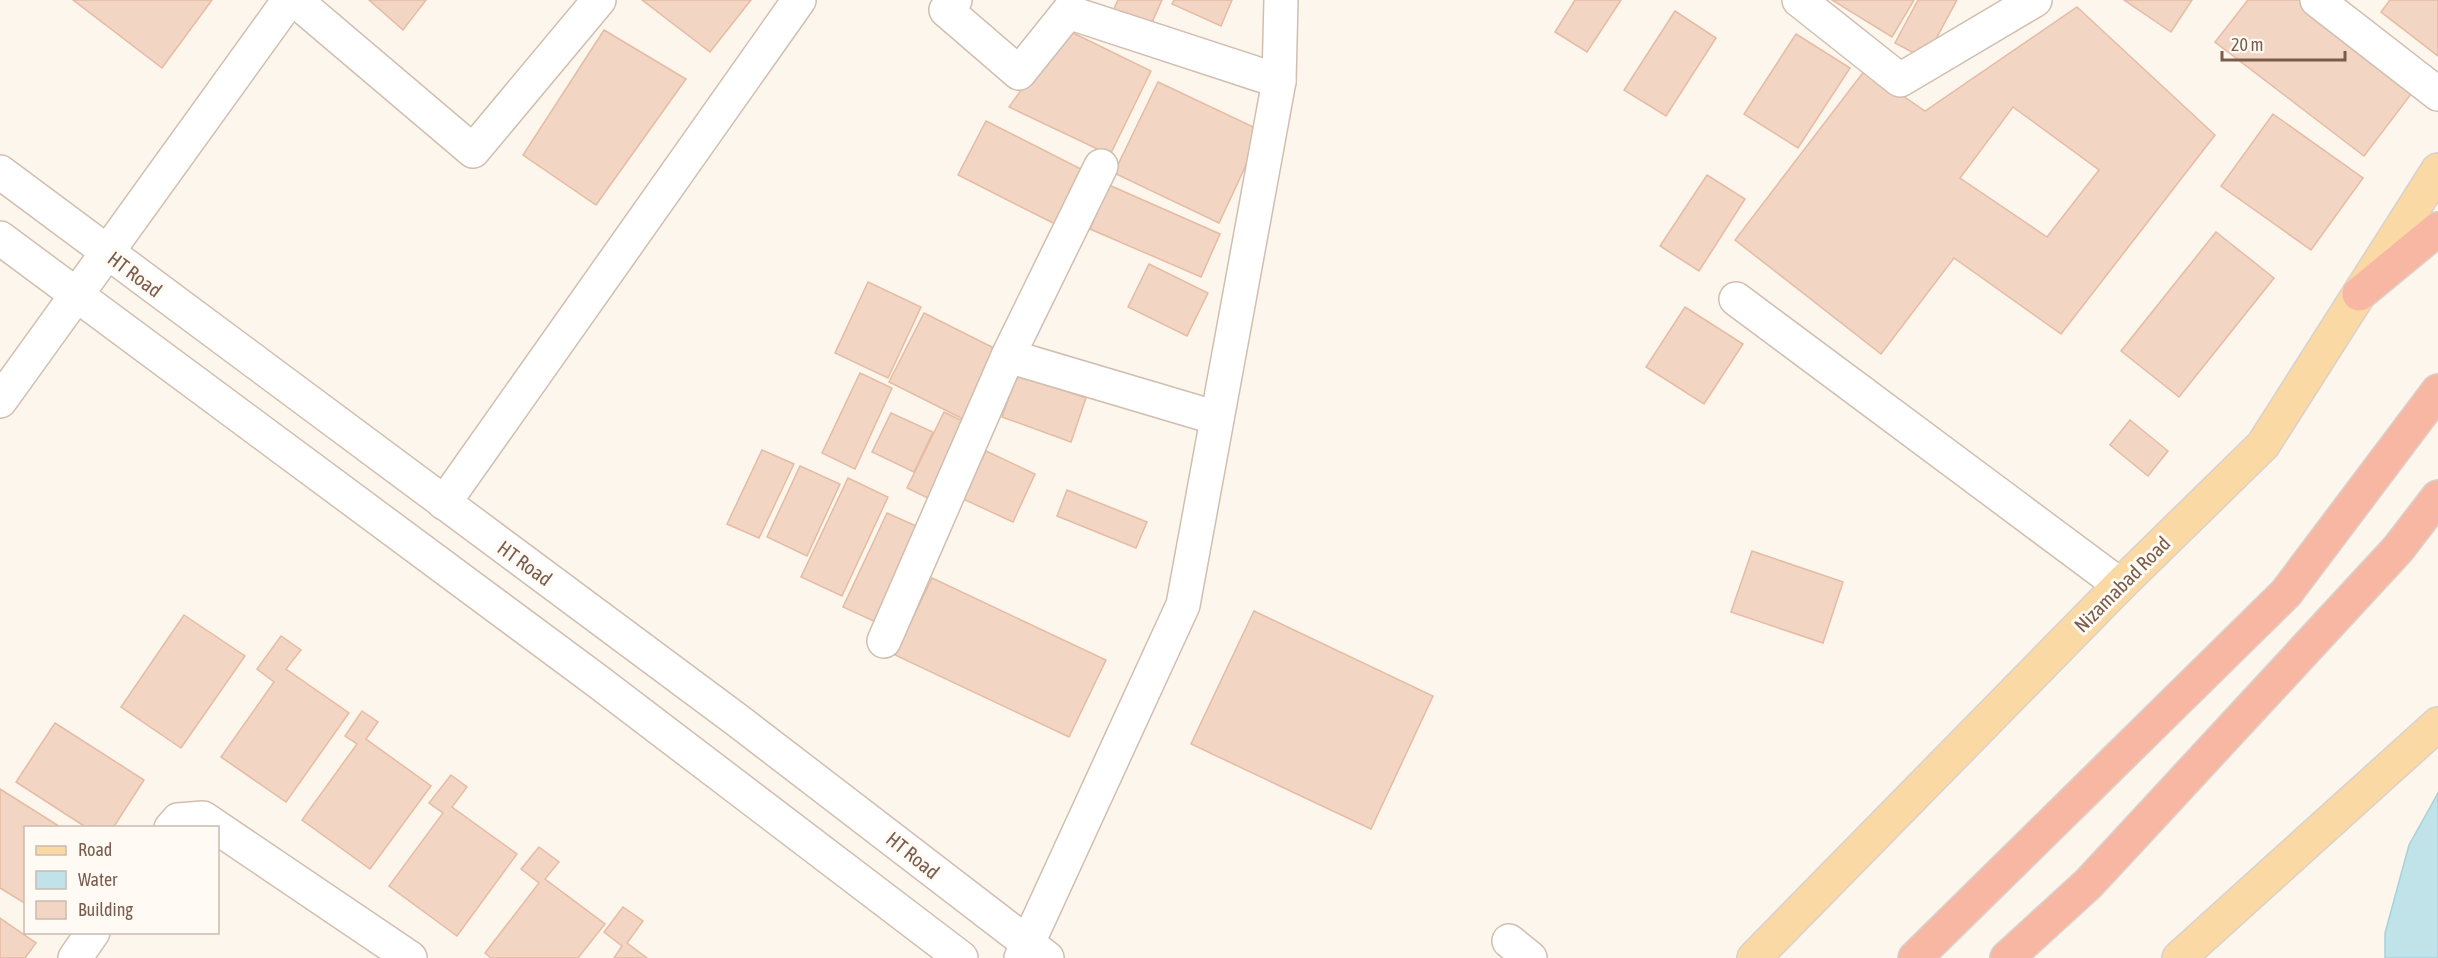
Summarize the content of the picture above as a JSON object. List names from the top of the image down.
{
  "streets": {
    "main road": ["Nizamabad Road"],
    "street": ["HT Road"]
  },
  "legend": ["Road", "Water", "Building"],
  "scale_bar": "20 m"
}
